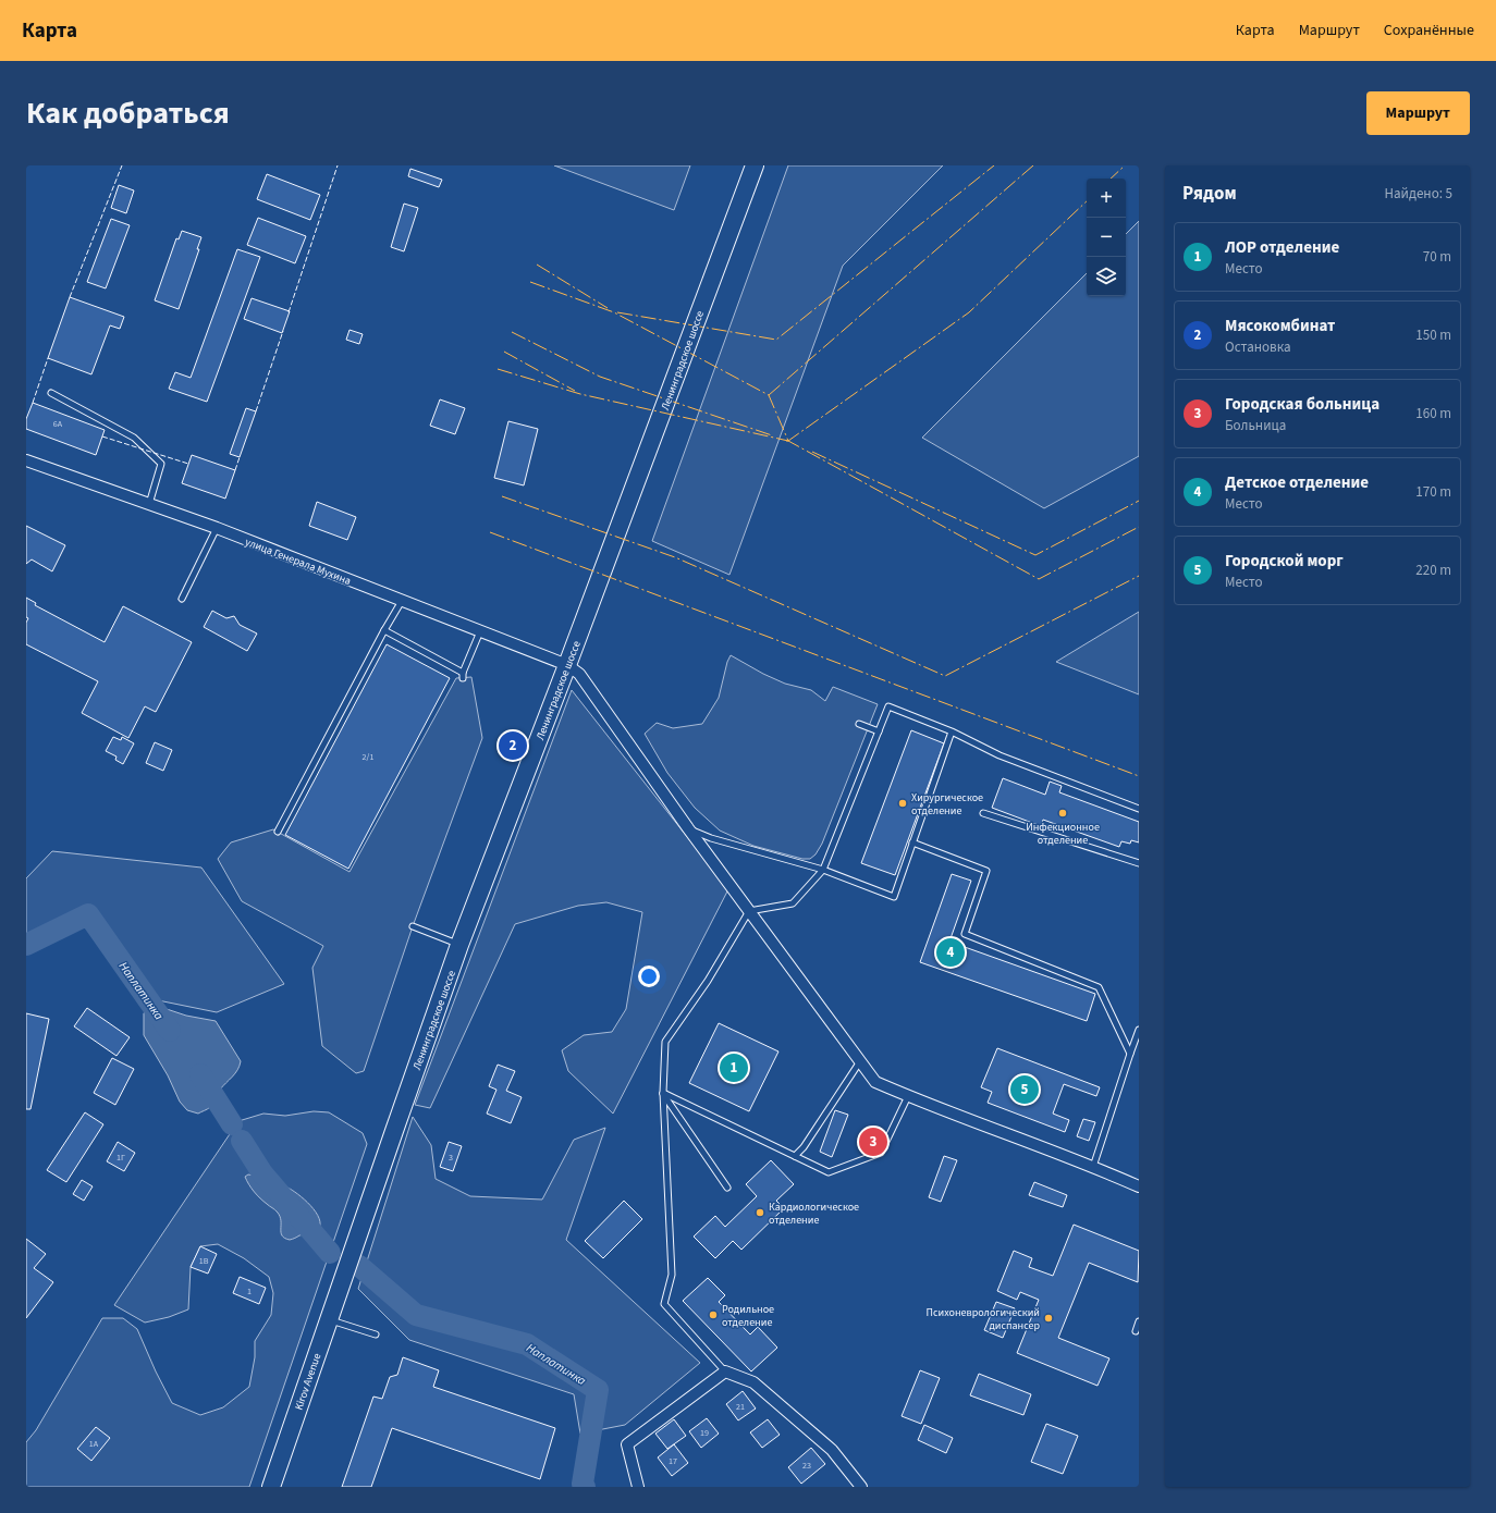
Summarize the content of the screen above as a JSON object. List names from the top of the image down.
{
  "streets": {
    "main road": ["Ленинградское шоссе", "Kirov Avenue"],
    "street": ["улица Генерала Мухина"]
  },
  "crossings": [
    ["Ленинградское шоссе", "улица Генерала Мухина"],
    ["Ленинградское шоссе", "Kirov Avenue"]
  ],
  "water": ["Наплатинка"],
  "places": [
    "Хирургическое отделение",
    "Инфекционное отделение",
    "Кардиологическое отделение",
    "Родильное отделение",
    "Психоневрологический диспансер"
  ],
  "house_numbers": [
    "6А",
    "2/1",
    "1Г",
    "3",
    "1В",
    "1",
    "21",
    "19",
    "1А",
    "17",
    "23"
  ],
  "page": {
    "header": "Карта",
    "nav": ["Карта", "Маршрут", "Сохранённые"],
    "title": "Как добраться",
    "buttons": "Маршрут",
    "heading": ["Рядом", "Найдено: 5"],
    "map_buttons": ["+", "−"],
    "list": [
      {
        "mark": "1",
        "name": "ЛОР отделение",
        "note": "Место",
        "value": "70 m"
      },
      {
        "mark": "2",
        "name": "Мясокомбинат",
        "note": "Остановка",
        "value": "150 m"
      },
      {
        "mark": "3",
        "name": "Городская больница",
        "note": "Больница",
        "value": "160 m"
      },
      {
        "mark": "4",
        "name": "Детское отделение",
        "note": "Место",
        "value": "170 m"
      },
      {
        "mark": "5",
        "name": "Городской морг",
        "note": "Место",
        "value": "220 m"
      }
    ],
    "pins": [
      "2",
      "4",
      "1",
      "5",
      "3"
    ]
  }
}
